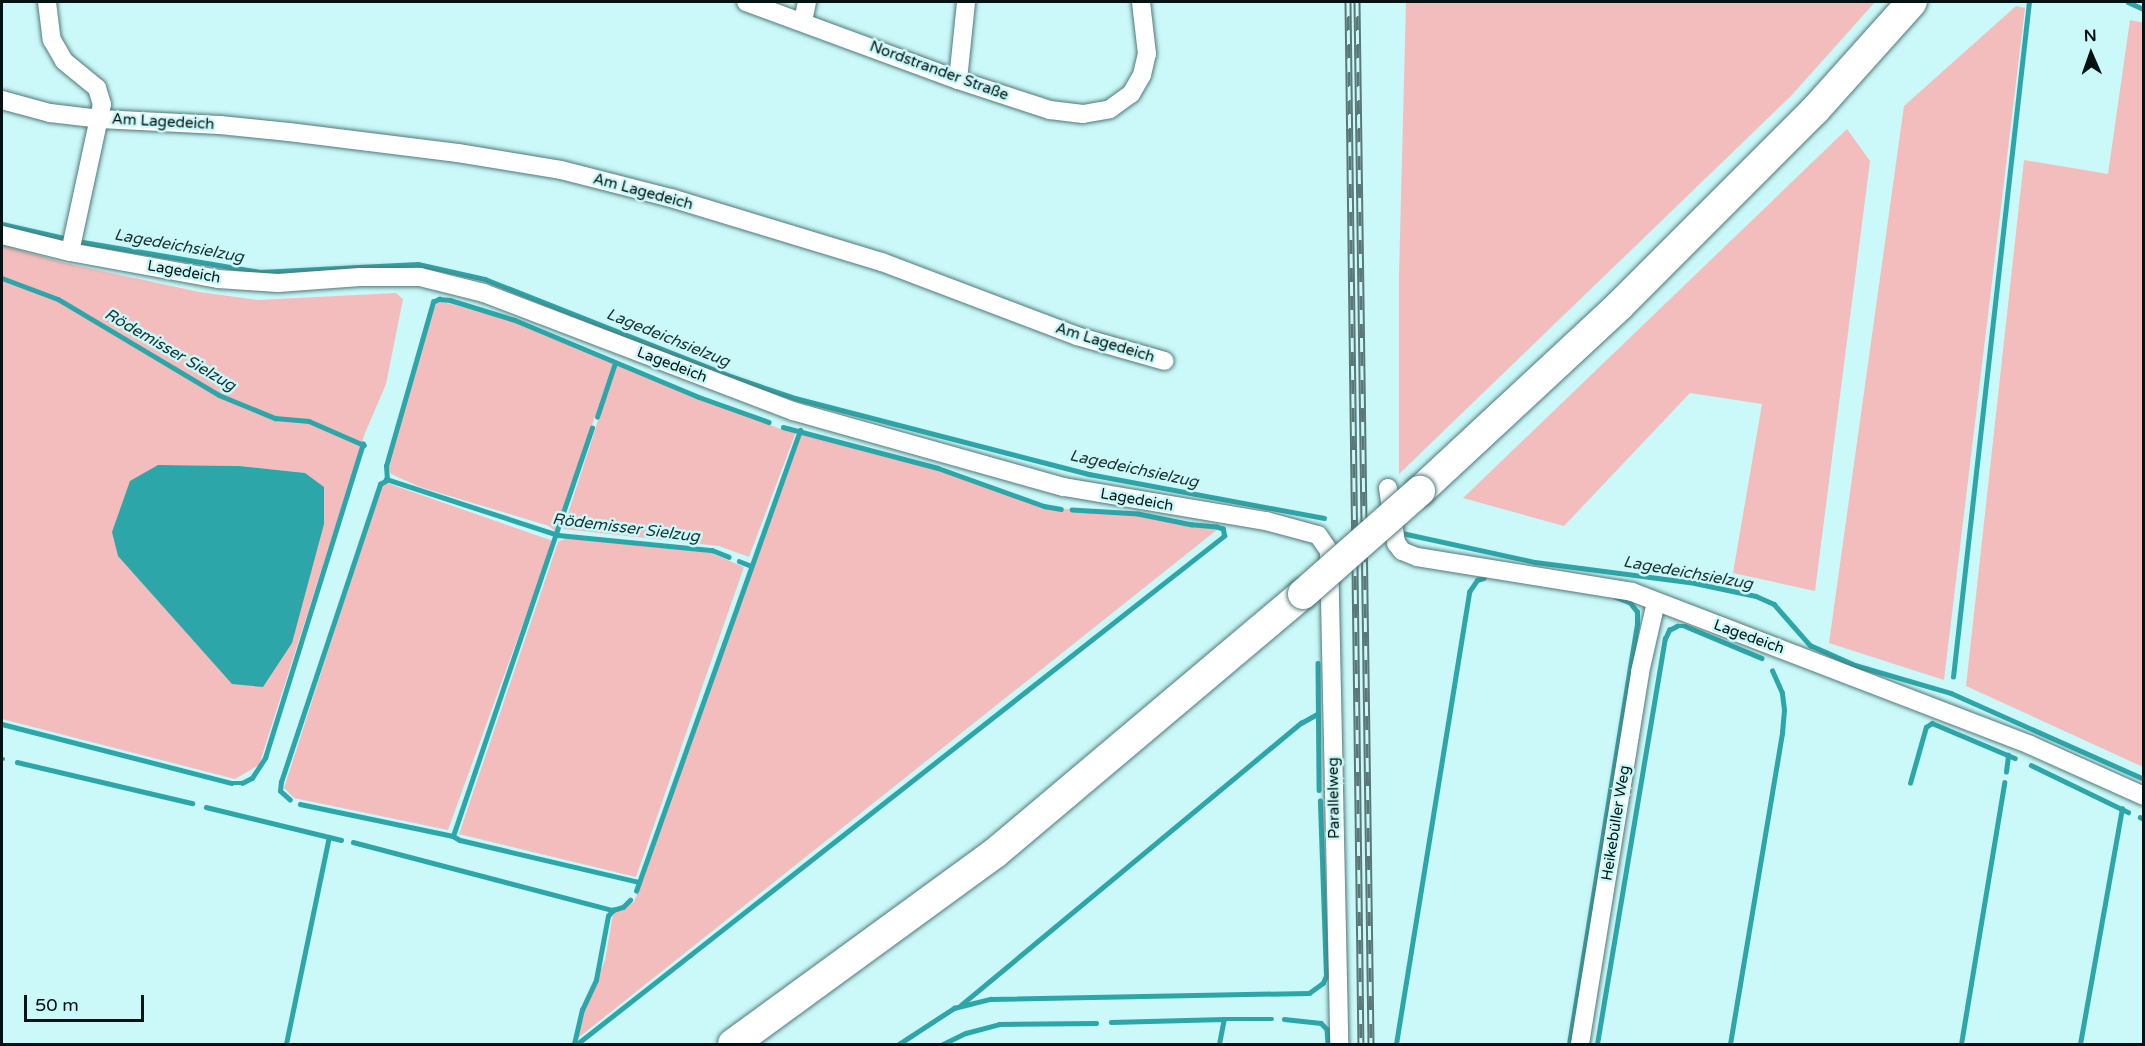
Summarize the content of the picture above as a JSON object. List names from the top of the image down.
{
  "streets": {
    "street": [
      "Nordstrander Straße",
      "Am Lagedeich",
      "Lagedeich",
      "Parallelweg",
      "Heikebüller Weg"
    ]
  },
  "crossings": [
    ["Am Lagedeich", "Lagedeich"],
    ["Lagedeich", "Parallelweg"],
    ["Lagedeich", "Heikebüller Weg"]
  ],
  "water": ["Lagedeichsielzug", "Rödemisser Sielzug"],
  "scale_bar": "50 m",
  "north": "top"
}
